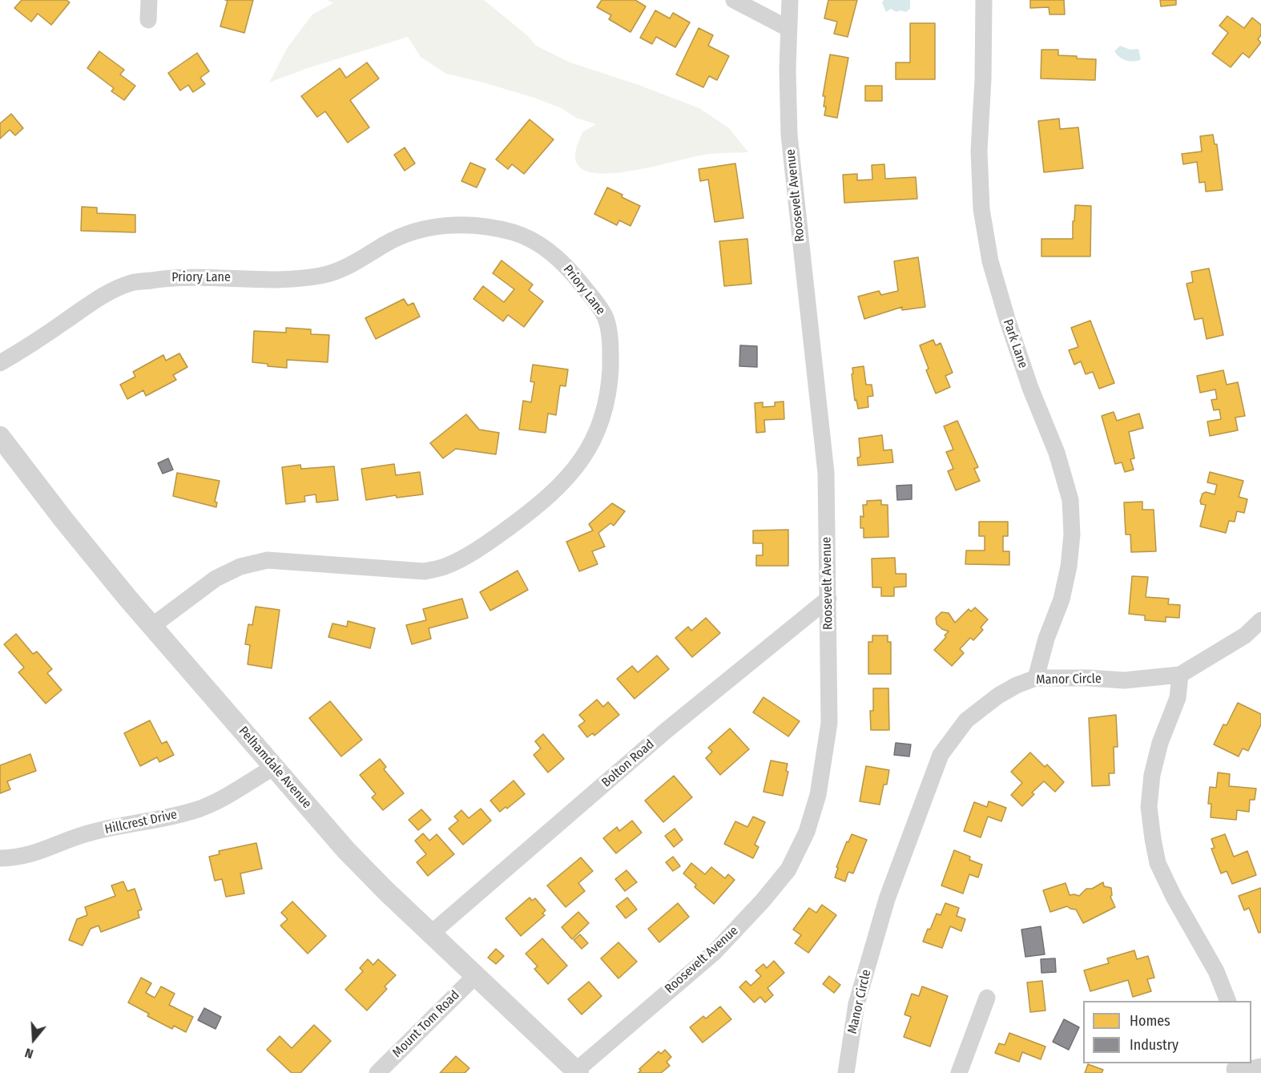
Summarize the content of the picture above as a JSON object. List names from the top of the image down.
{
  "streets": {
    "street": [
      "Roosevelt Avenue",
      "Priory Lane",
      "Park Lane",
      "Manor Circle",
      "Bolton Road",
      "Pelhamdale Avenue",
      "Hillcrest Drive",
      "Mount Tom Road"
    ]
  },
  "crossings": [
    ["Roosevelt Avenue", "Bolton Road"],
    ["Roosevelt Avenue", "Pelhamdale Avenue"],
    ["Priory Lane", "Pelhamdale Avenue"],
    ["Park Lane", "Manor Circle"],
    ["Bolton Road", "Pelhamdale Avenue"],
    ["Pelhamdale Avenue", "Hillcrest Drive"],
    ["Pelhamdale Avenue", "Mount Tom Road"]
  ],
  "legend": ["Homes", "Industry"],
  "north": "bottom"
}
